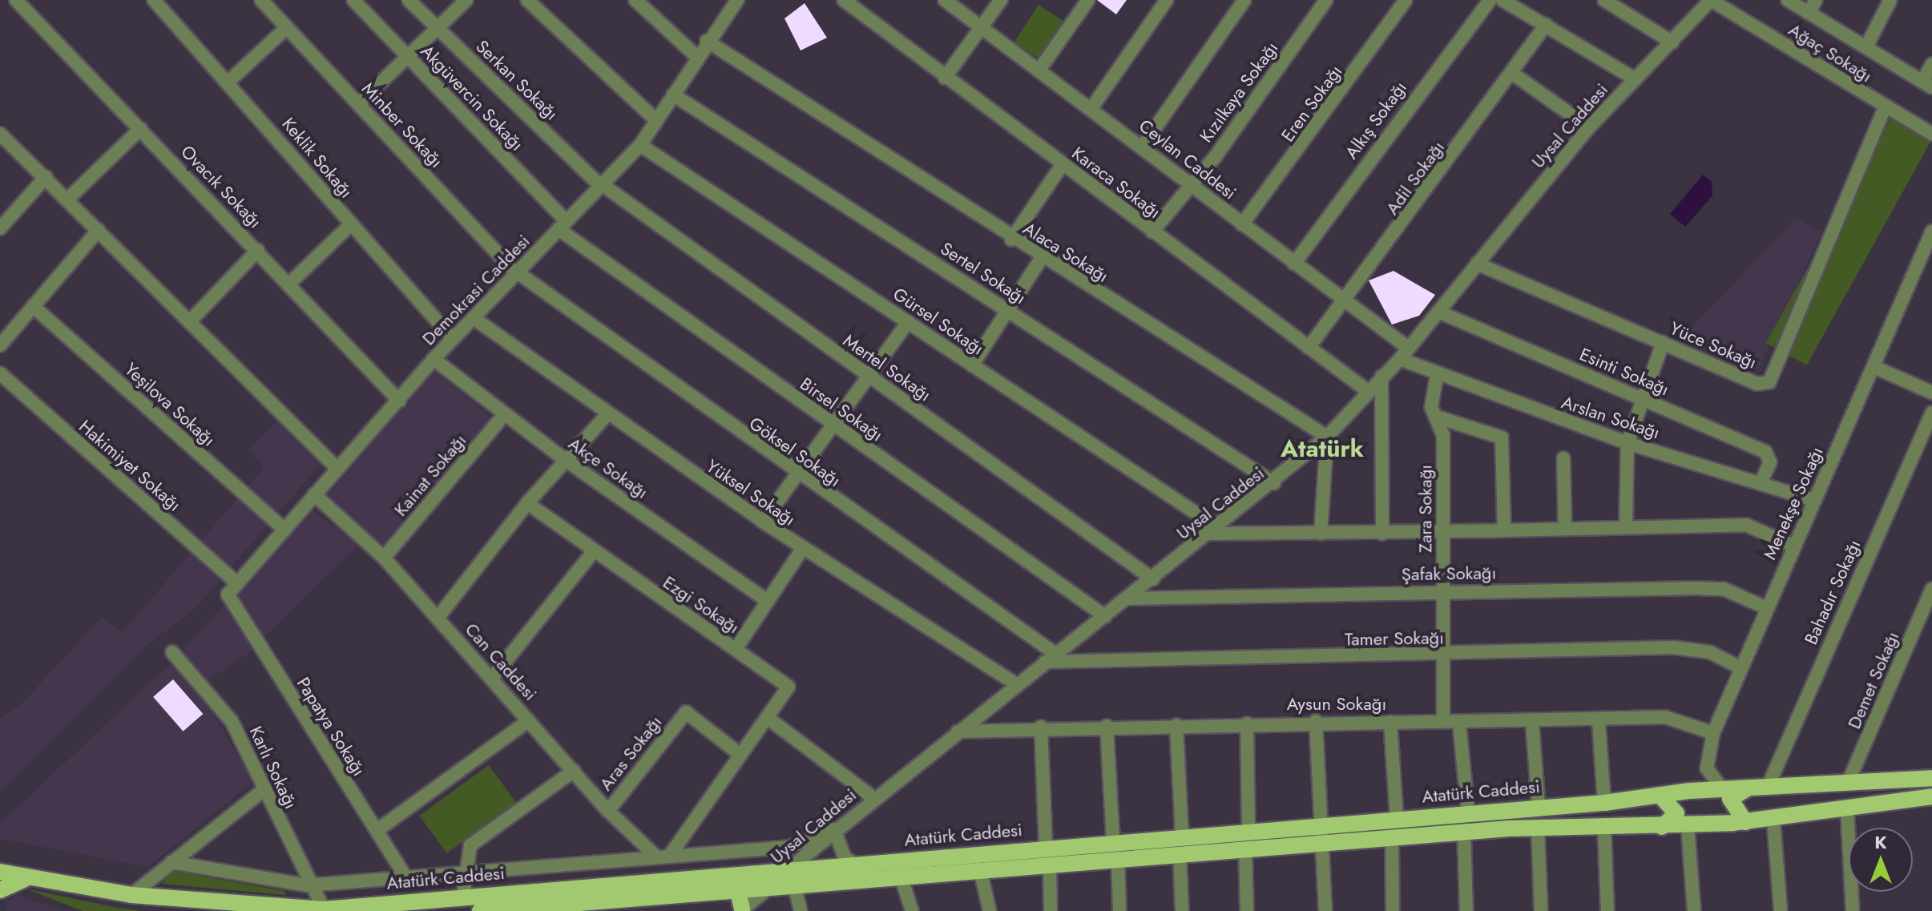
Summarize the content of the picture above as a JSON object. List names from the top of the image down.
{
  "streets": {
    "main road": ["Atatürk Caddesi"],
    "street": [
      "Ağaç Sokağı",
      "Serkan Sokağı",
      "Kızılkaya Sokağı",
      "Akgüvercin Sokağı",
      "Eren Sokağı",
      "Alkış Sokağı",
      "Minber Sokağı",
      "Uysal Caddesi",
      "Keklik Sokağı",
      "Ceylan Caddesi",
      "Adil Sokağı",
      "Karaca Sokağı",
      "Ovacık Sokağı",
      "Alaca Sokağı",
      "Sertel Sokağı",
      "Demokrasi Caddesi",
      "Gürsel Sokağı",
      "Yüce Sokağı",
      "Mertel Sokağı",
      "Esinti Sokağı",
      "Yeşilova Sokağı",
      "Birsel Sokağı",
      "Arslan Sokağı",
      "Göksel Sokağı",
      "Hakimiyet Sokağı",
      "Akçe Sokağı",
      "Kainat Sokağı",
      "Yüksel Sokağı",
      "Menekşe Sokağı",
      "Zara Sokağı",
      "Şafak Sokağı",
      "Bahadır Sokağı",
      "Ezgi Sokağı",
      "Tamer Sokağı",
      "Can Caddesi",
      "Demet Sokağı",
      "Aysun Sokağı",
      "Papatya Sokağı",
      "Aras Sokağı",
      "Karlı Sokağı"
    ]
  },
  "crossings": [
    ["Ağaç Sokağı", "Uysal Caddesi"],
    ["Ağaç Sokağı", "Yüce Sokağı"],
    ["Serkan Sokağı", "Demokrasi Caddesi"],
    ["Serkan Sokağı", "Mertel Sokağı"],
    ["Kızılkaya Sokağı", "Ceylan Caddesi"],
    ["Kızılkaya Sokağı", "Karaca Sokağı"],
    ["Akgüvercin Sokağı", "Demokrasi Caddesi"],
    ["Akgüvercin Sokağı", "Birsel Sokağı"],
    ["Eren Sokağı", "Ceylan Caddesi"],
    ["Alkış Sokağı", "Ceylan Caddesi"],
    ["Minber Sokağı", "Demokrasi Caddesi"],
    ["Minber Sokağı", "Göksel Sokağı"],
    ["Uysal Caddesi", "Ceylan Caddesi"],
    ["Uysal Caddesi", "Karaca Sokağı"],
    ["Uysal Caddesi", "Alaca Sokağı"],
    ["Uysal Caddesi", "Sertel Sokağı"],
    ["Uysal Caddesi", "Gürsel Sokağı"],
    ["Uysal Caddesi", "Yüce Sokağı"],
    ["Uysal Caddesi", "Mertel Sokağı"],
    ["Uysal Caddesi", "Esinti Sokağı"],
    ["Uysal Caddesi", "Birsel Sokağı"],
    ["Uysal Caddesi", "Arslan Sokağı"],
    ["Uysal Caddesi", "Göksel Sokağı"],
    ["Uysal Caddesi", "Yüksel Sokağı"],
    ["Uysal Caddesi", "Şafak Sokağı"],
    ["Uysal Caddesi", "Tamer Sokağı"],
    ["Uysal Caddesi", "Aysun Sokağı"],
    ["Uysal Caddesi", "Atatürk Caddesi"],
    ["Keklik Sokağı", "Demokrasi Caddesi"],
    ["Ceylan Caddesi", "Adil Sokağı"],
    ["Adil Sokağı", "Karaca Sokağı"],
    ["Ovacık Sokağı", "Demokrasi Caddesi"],
    ["Alaca Sokağı", "Demokrasi Caddesi"],
    ["Sertel Sokağı", "Demokrasi Caddesi"],
    ["Demokrasi Caddesi", "Gürsel Sokağı"],
    ["Demokrasi Caddesi", "Mertel Sokağı"],
    ["Demokrasi Caddesi", "Yeşilova Sokağı"],
    ["Demokrasi Caddesi", "Birsel Sokağı"],
    ["Demokrasi Caddesi", "Göksel Sokağı"],
    ["Demokrasi Caddesi", "Hakimiyet Sokağı"],
    ["Demokrasi Caddesi", "Akçe Sokağı"],
    ["Demokrasi Caddesi", "Yüksel Sokağı"],
    ["Demokrasi Caddesi", "Can Caddesi"],
    ["Demokrasi Caddesi", "Papatya Sokağı"],
    ["Esinti Sokağı", "Arslan Sokağı"],
    ["Arslan Sokağı", "Menekşe Sokağı"],
    ["Arslan Sokağı", "Zara Sokağı"],
    ["Göksel Sokağı", "Tamer Sokağı"],
    ["Akçe Sokağı", "Kainat Sokağı"],
    ["Kainat Sokağı", "Can Caddesi"],
    ["Menekşe Sokağı", "Şafak Sokağı"],
    ["Menekşe Sokağı", "Tamer Sokağı"],
    ["Menekşe Sokağı", "Aysun Sokağı"],
    ["Menekşe Sokağı", "Atatürk Caddesi"],
    ["Zara Sokağı", "Şafak Sokağı"],
    ["Zara Sokağı", "Tamer Sokağı"],
    ["Zara Sokağı", "Aysun Sokağı"],
    ["Bahadır Sokağı", "Atatürk Caddesi"],
    ["Ezgi Sokağı", "Can Caddesi"],
    ["Ezgi Sokağı", "Aras Sokağı"],
    ["Can Caddesi", "Aras Sokağı"],
    ["Demet Sokağı", "Atatürk Caddesi"],
    ["Karlı Sokağı", "Atatürk Caddesi"]
  ],
  "districts": ["Atatürk"],
  "north": "top"
}
